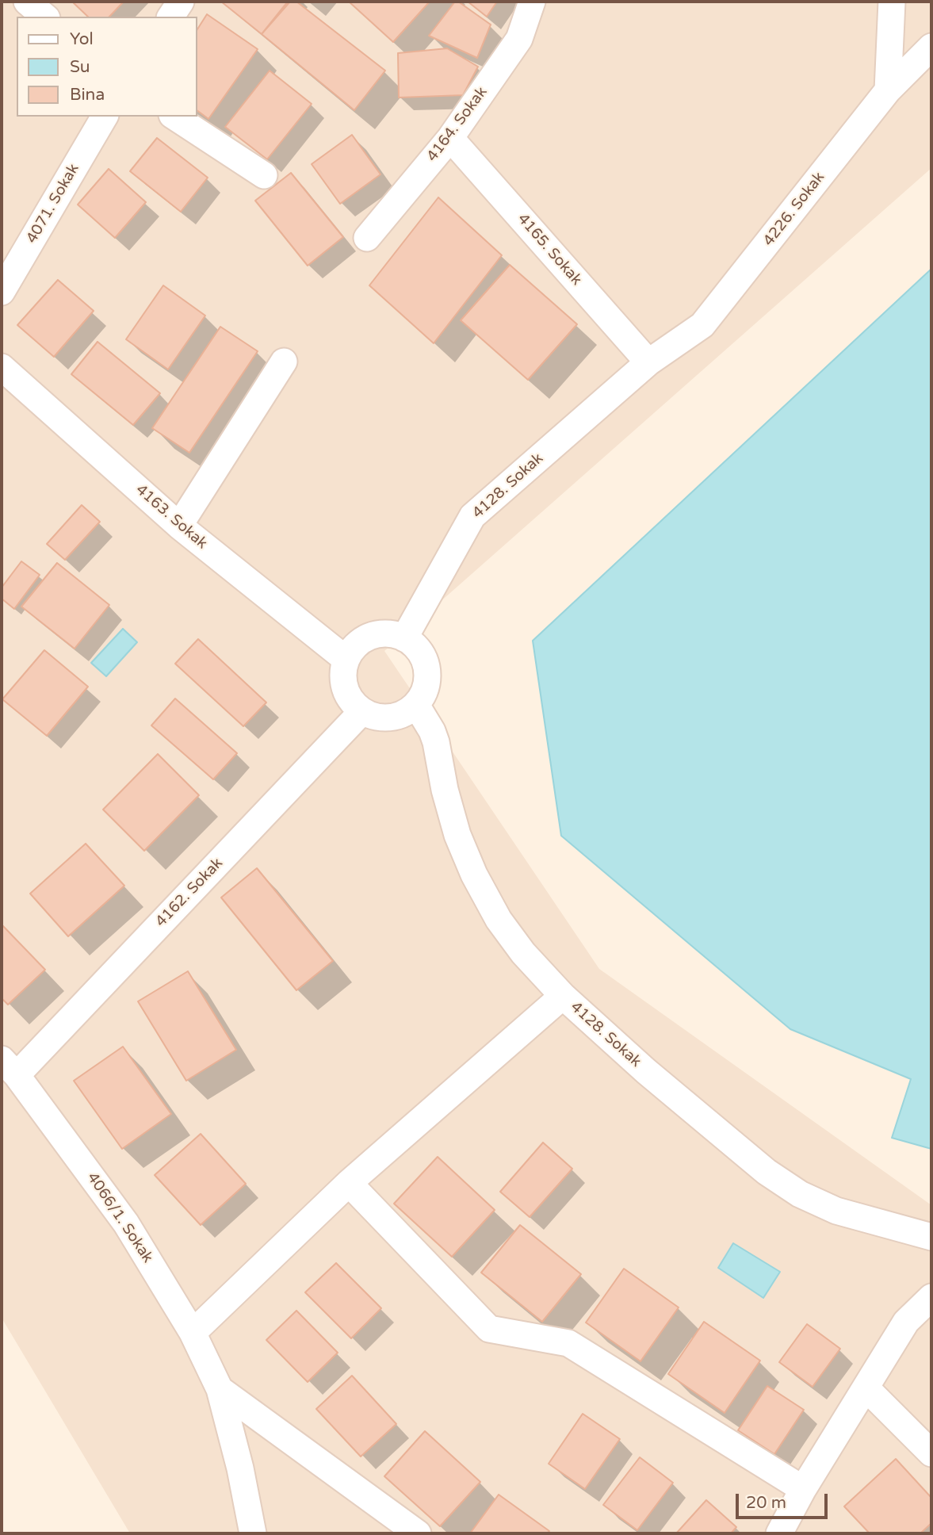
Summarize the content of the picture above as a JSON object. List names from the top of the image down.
{
  "streets": {
    "street": [
      "4164. Sokak",
      "4071. Sokak",
      "4226. Sokak",
      "4165. Sokak",
      "4128. Sokak",
      "4163. Sokak",
      "4162. Sokak",
      "4066/1. Sokak"
    ]
  },
  "crossings": [
    ["4164. Sokak", "4165. Sokak"],
    ["4226. Sokak", "4165. Sokak"],
    ["4226. Sokak", "4128. Sokak"],
    ["4165. Sokak", "4128. Sokak"],
    ["4128. Sokak", "4163. Sokak"],
    ["4128. Sokak", "4162. Sokak"],
    ["4163. Sokak", "4162. Sokak"],
    ["4162. Sokak", "4066/1. Sokak"]
  ],
  "legend": ["Yol", "Su", "Bina"],
  "scale_bar": "20 m"
}
